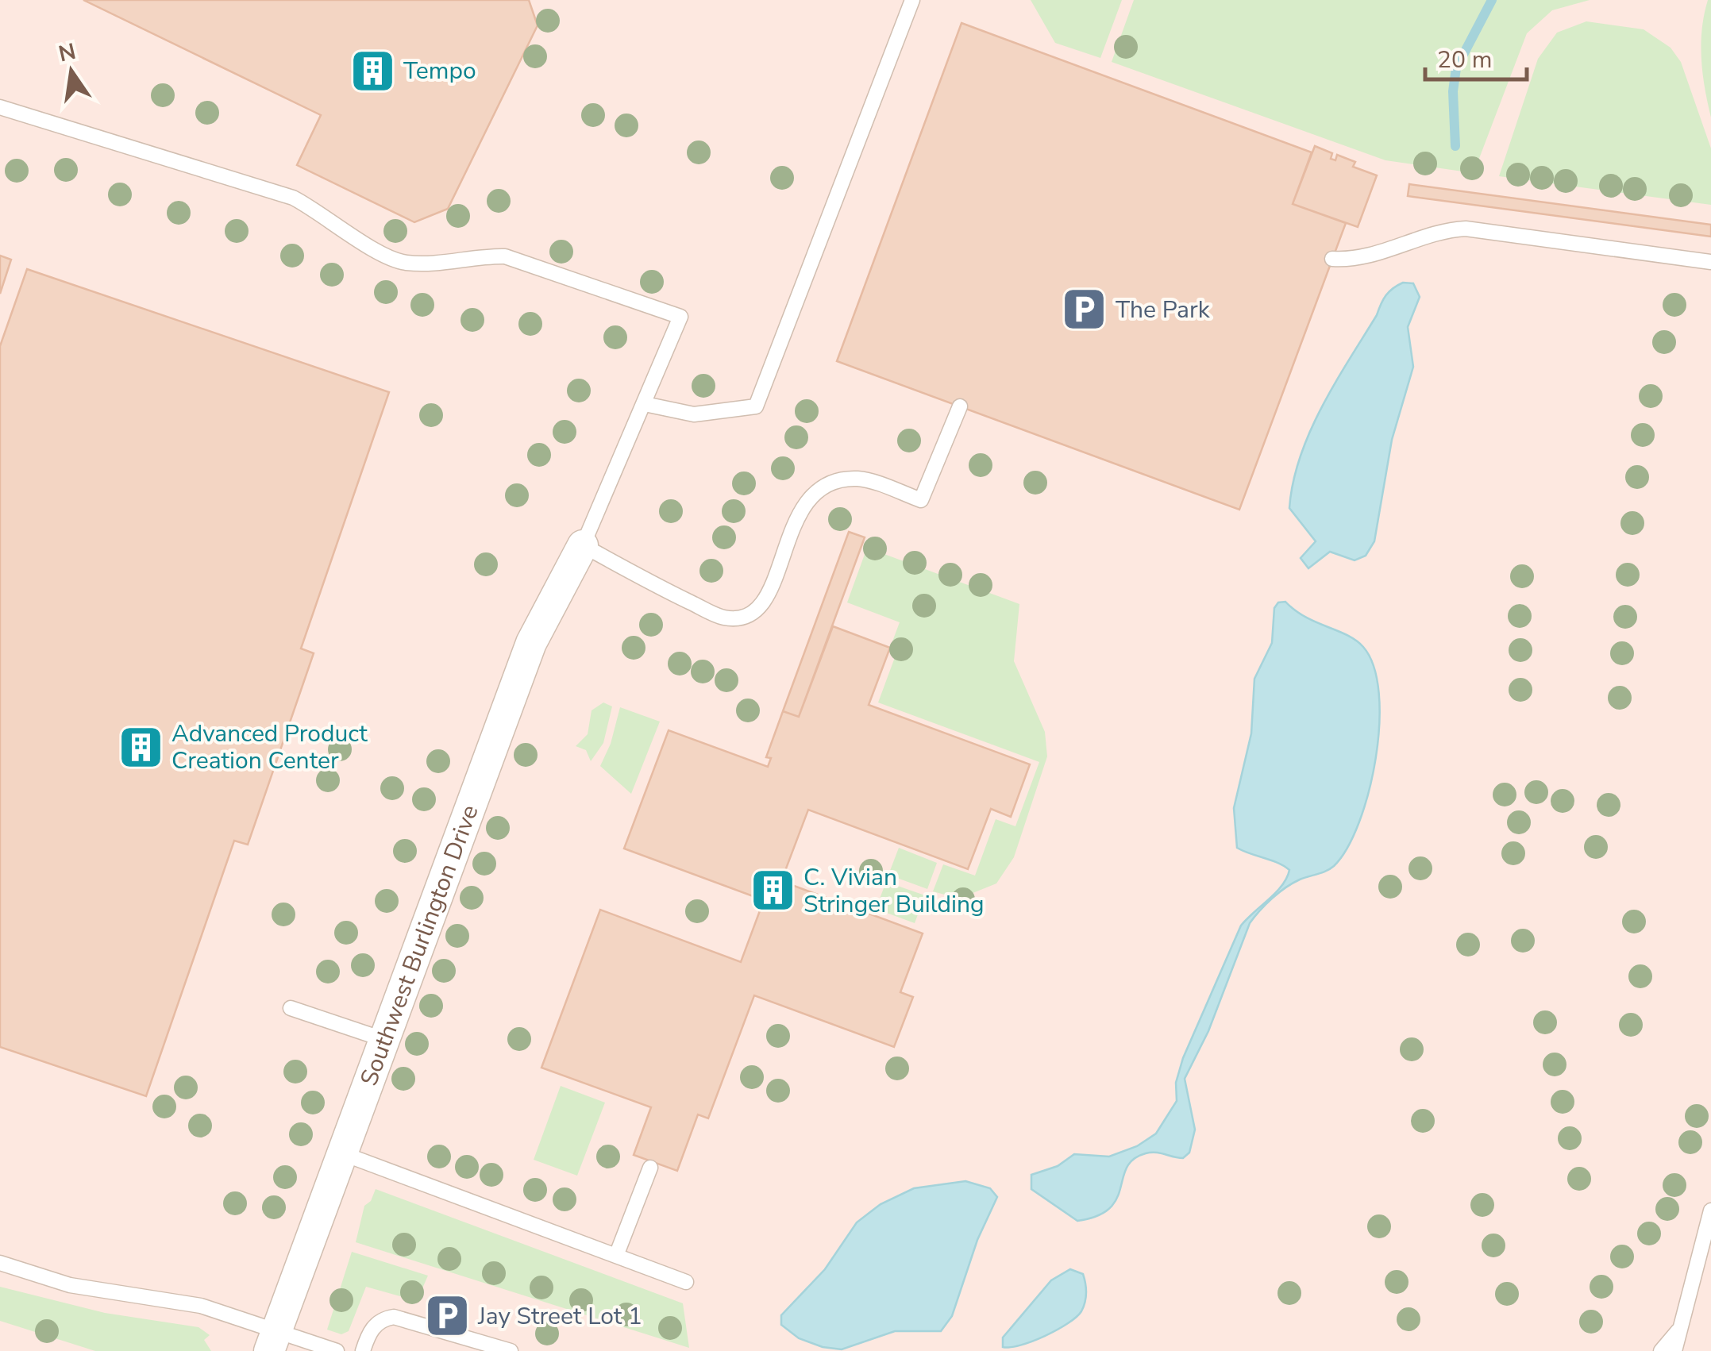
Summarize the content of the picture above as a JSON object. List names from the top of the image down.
{
  "streets": {
    "street": ["Southwest Burlington Drive"]
  },
  "places": {
    "building": ["Tempo", "Advanced Product Creation Center", "C. Vivian Stringer Building"],
    "parking": ["The Park", "Jay Street Lot 1"]
  },
  "scale_bar": "20 m",
  "north": "top"
}
